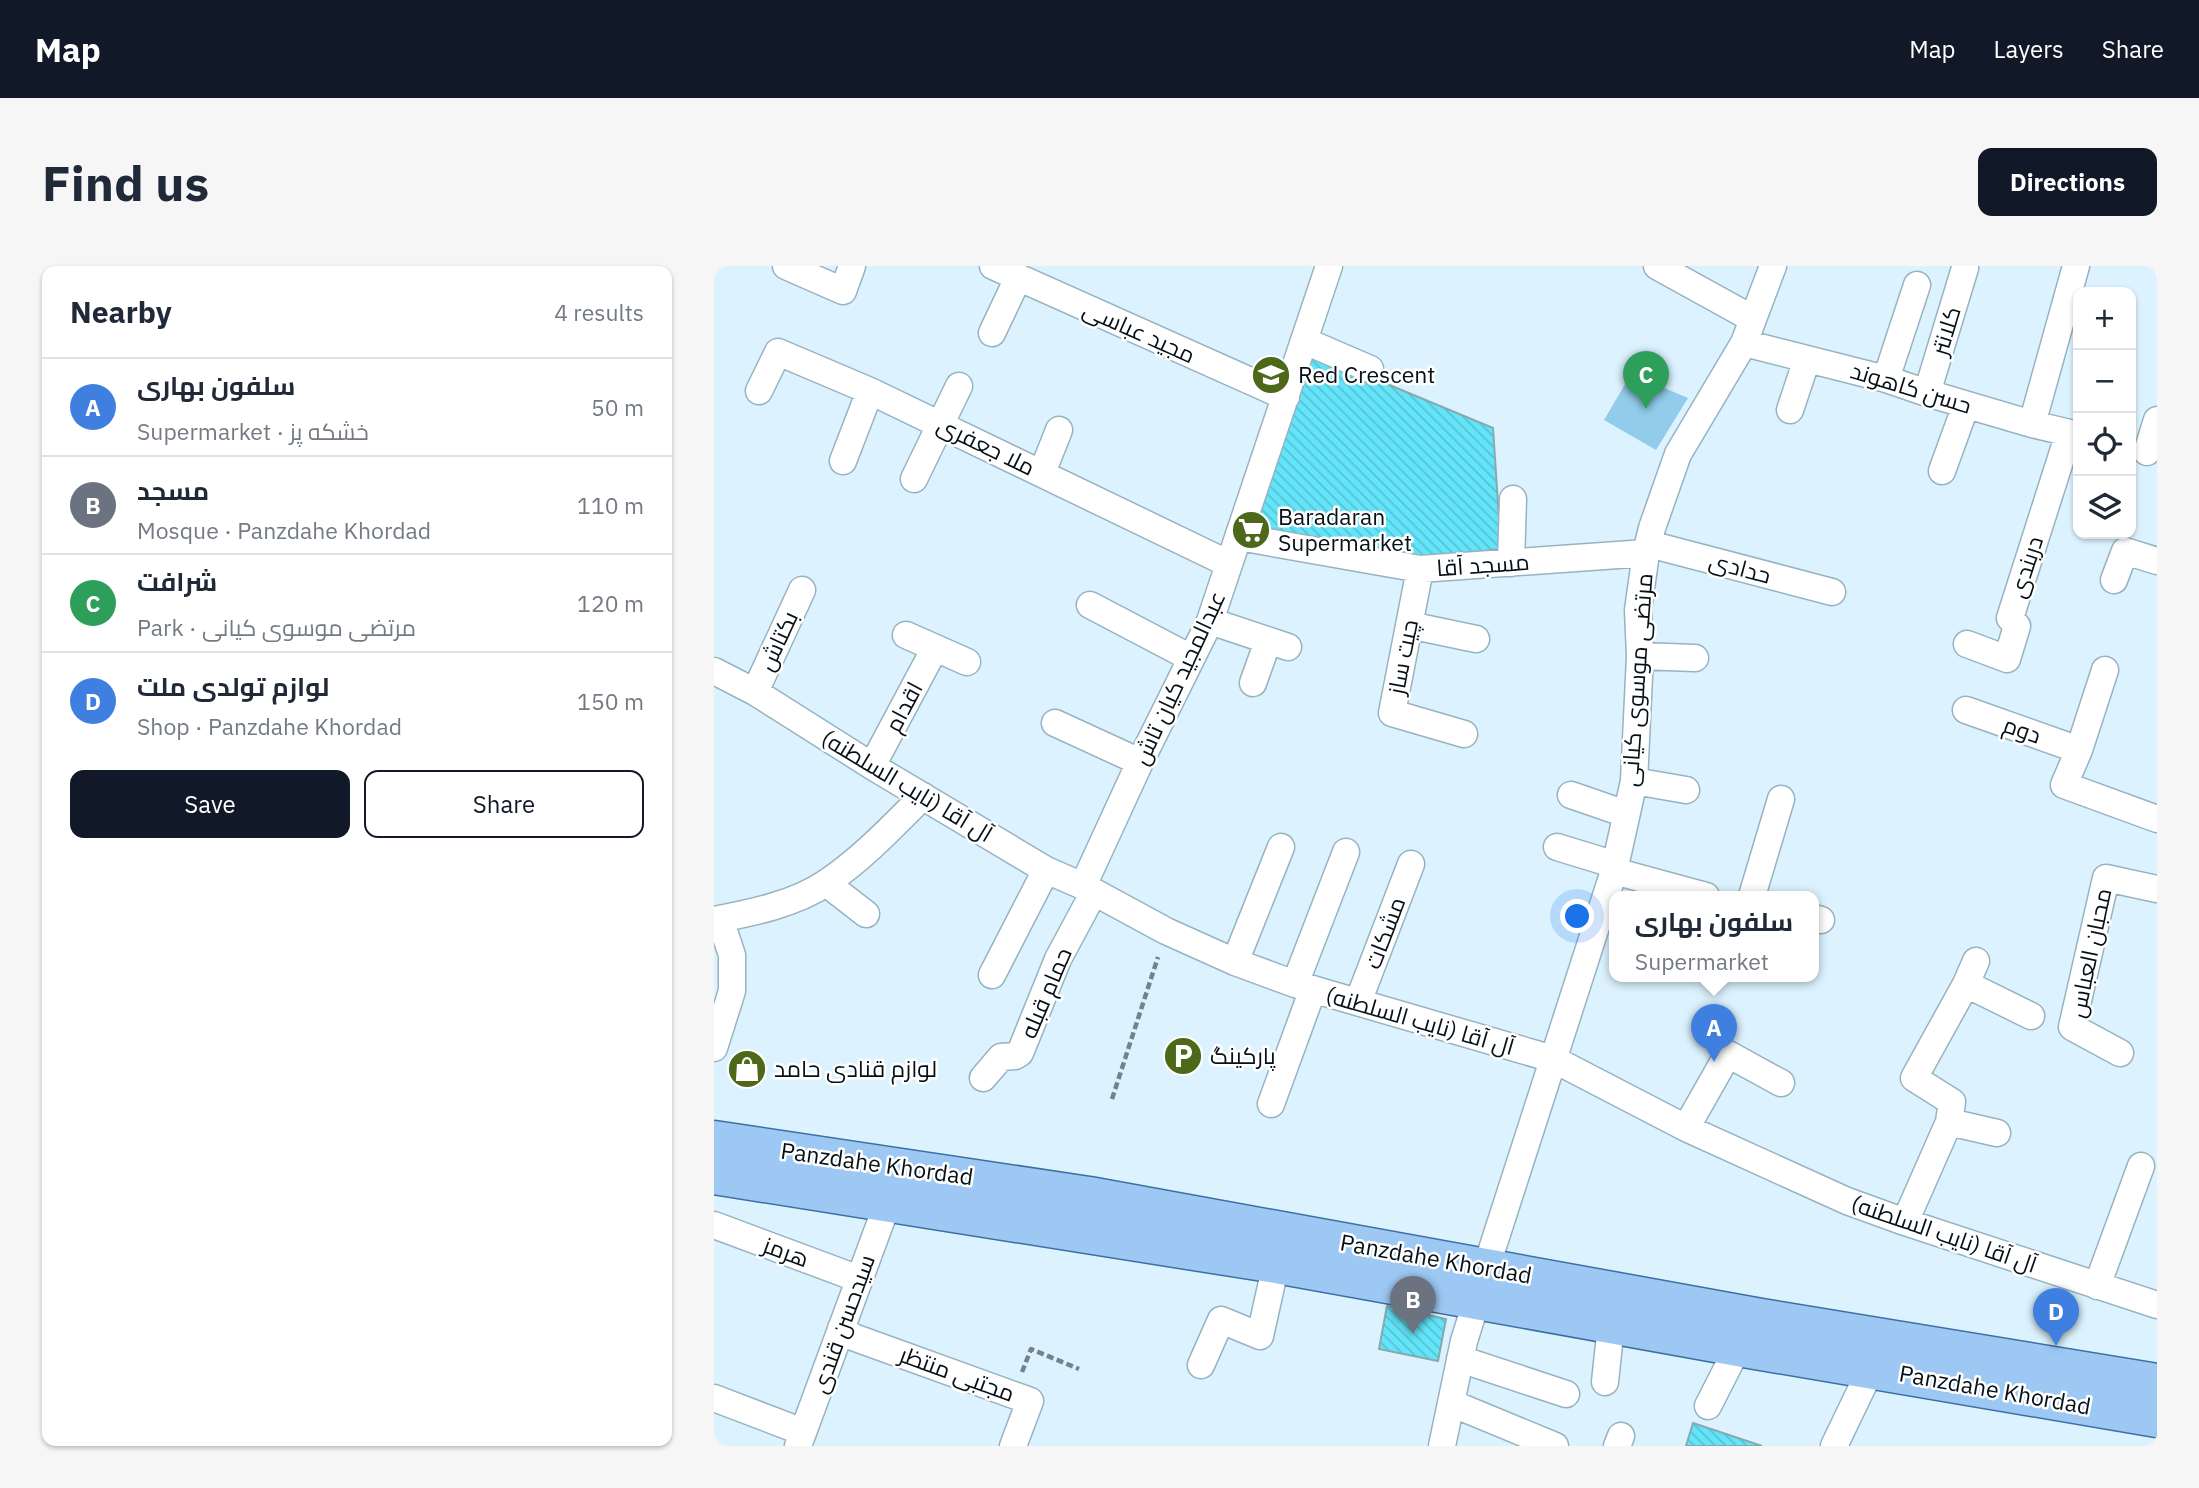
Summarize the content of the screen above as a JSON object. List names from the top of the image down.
{
  "streets": {
    "main road": ["Panzdahe Khordad"],
    "street": [
      "کلانتر",
      "مجید عباسی",
      "حسن کاهوند",
      "ملا جعفری",
      "مسجد آقا",
      "دربندی",
      "حدادی",
      "بکتاش",
      "چیت ساز",
      "عبدالمجید کیان تاش",
      "مرتضی موسوی کیانی",
      "اقدام",
      "دوم",
      "آل آقا (نایب السلطنه)",
      "مشکات",
      "محبان العباس",
      "حمام قبله",
      "هرمز",
      "سیدحسن قندی",
      "مجتبی منتظر"
    ]
  },
  "crossings": [
    ["کلانتر", "حسن کاهوند"],
    ["مجید عباسی", "عبدالمجید کیان تاش"],
    ["حسن کاهوند", "دربندی"],
    ["حسن کاهوند", "مرتضی موسوی کیانی"],
    ["ملا جعفری", "عبدالمجید کیان تاش"],
    ["مسجد آقا", "حدادی"],
    ["مسجد آقا", "چیت ساز"],
    ["مسجد آقا", "عبدالمجید کیان تاش"],
    ["مسجد آقا", "مرتضی موسوی کیانی"],
    ["حدادی", "مرتضی موسوی کیانی"],
    ["بکتاش", "آل آقا (نایب السلطنه)"],
    ["عبدالمجید کیان تاش", "آل آقا (نایب السلطنه)"],
    ["عبدالمجید کیان تاش", "حمام قبله"],
    ["مرتضی موسوی کیانی", "آل آقا (نایب السلطنه)"],
    ["مرتضی موسوی کیانی", "Panzdahe Khordad"],
    ["اقدام", "آل آقا (نایب السلطنه)"],
    ["آل آقا (نایب السلطنه)", "مشکات"],
    ["آل آقا (نایب السلطنه)", "حمام قبله"],
    ["Panzdahe Khordad", "سیدحسن قندی"],
    ["هرمز", "سیدحسن قندی"],
    ["سیدحسن قندی", "مجتبی منتظر"]
  ],
  "places": {
    "school or university": ["Red Crescent"],
    "supermarket": ["Baradaran Supermarket"],
    "parking": ["پارکینگ"],
    "shop": ["لوازم قنادی حامد"]
  },
  "page": {
    "header": "Map",
    "nav": ["Map", "Layers", "Share"],
    "buttons": [
      "Directions",
      ["Save", "Share"]
    ],
    "title": "Find us",
    "heading": ["Nearby", "4 results"],
    "map_buttons": ["+", "−"],
    "pins": [
      "C",
      "A",
      "B",
      "D"
    ],
    "list": [
      {
        "mark": "A",
        "name": "سلفون بهاری",
        "note": "Supermarket · خشکه پز",
        "value": "50 m"
      },
      {
        "mark": "B",
        "name": "مسجد",
        "note": "Mosque · Panzdahe Khordad",
        "value": "110 m"
      },
      {
        "mark": "C",
        "name": "شرافت",
        "note": "Park · مرتضی موسوی کیانی",
        "value": "120 m"
      },
      {
        "mark": "D",
        "name": "لوازم تولدی ملت",
        "note": "Shop · Panzdahe Khordad",
        "value": "150 m"
      }
    ],
    "popup": ["سلفون بهاری", "Supermarket"]
  }
}
